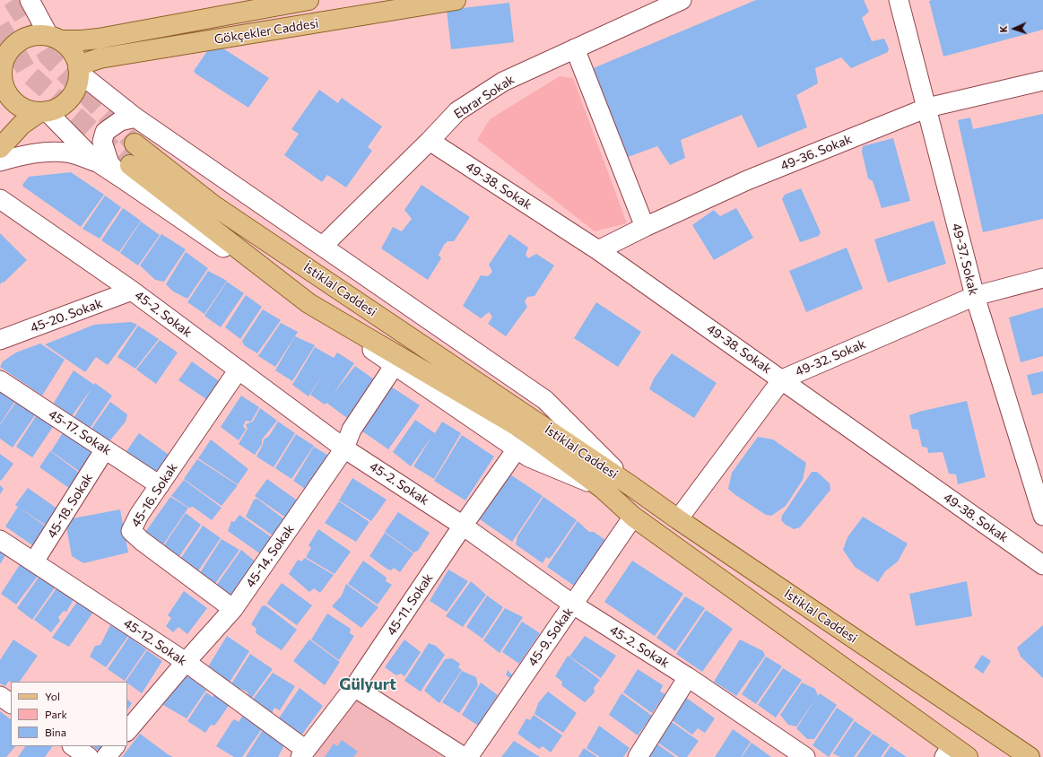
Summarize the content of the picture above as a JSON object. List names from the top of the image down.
{
  "streets": {
    "main road": ["Gökçekler Caddesi", "İstiklal Caddesi"],
    "street": [
      "Ebrar Sokak",
      "49-36. Sokak",
      "49-38. Sokak",
      "49-37. Sokak",
      "45-2. Sokak",
      "45-20. Sokak",
      "49-32. Sokak",
      "45-17. Sokak",
      "45-16. Sokak",
      "45-18. Sokak",
      "45-14. Sokak",
      "45-11. Sokak",
      "45-9. Sokak",
      "45-12. Sokak"
    ]
  },
  "crossings": [
    ["Ebrar Sokak", "49-38. Sokak"],
    ["49-36. Sokak", "49-38. Sokak"],
    ["49-36. Sokak", "49-37. Sokak"],
    ["49-38. Sokak", "49-32. Sokak"],
    ["49-37. Sokak", "49-32. Sokak"],
    ["İstiklal Caddesi", "49-32. Sokak"],
    ["İstiklal Caddesi", "45-9. Sokak"],
    ["45-2. Sokak", "45-20. Sokak"],
    ["45-2. Sokak", "45-16. Sokak"],
    ["45-2. Sokak", "45-14. Sokak"],
    ["45-2. Sokak", "45-11. Sokak"],
    ["45-2. Sokak", "45-9. Sokak"],
    ["45-17. Sokak", "45-16. Sokak"],
    ["45-17. Sokak", "45-18. Sokak"],
    ["45-16. Sokak", "45-14. Sokak"],
    ["45-18. Sokak", "45-12. Sokak"],
    ["45-14. Sokak", "45-12. Sokak"],
    ["45-11. Sokak", "45-12. Sokak"]
  ],
  "districts": ["Gülyurt"],
  "legend": ["Yol", "Park", "Bina"],
  "north": "left"
}
